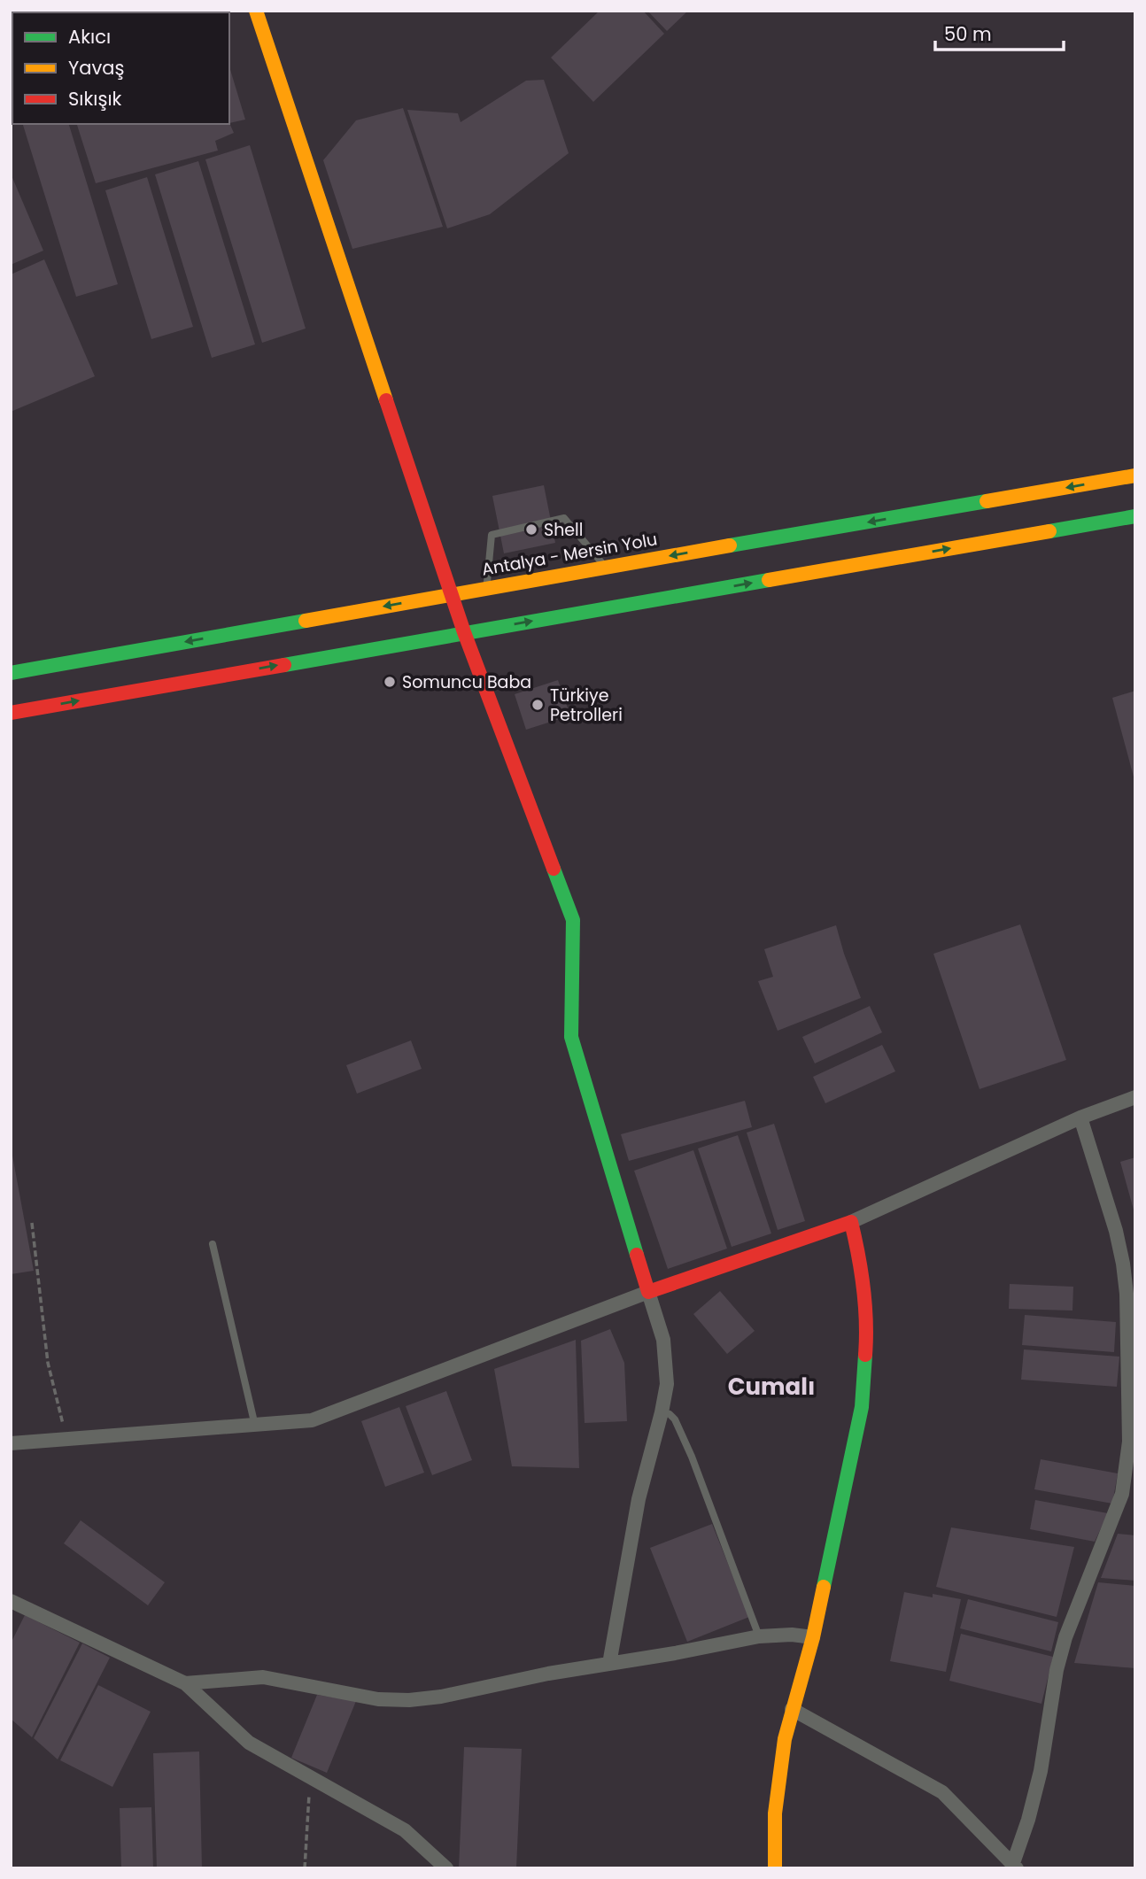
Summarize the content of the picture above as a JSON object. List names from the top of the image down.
{
  "streets": {
    "main road": ["Antalya - Mersin Yolu"]
  },
  "districts": ["Cumalı"],
  "places": ["Shell", "Somuncu Baba", "Türkiye Petrolleri"],
  "legend": ["Akıcı", "Yavaş", "Sıkışık"],
  "scale_bar": "50 m"
}
